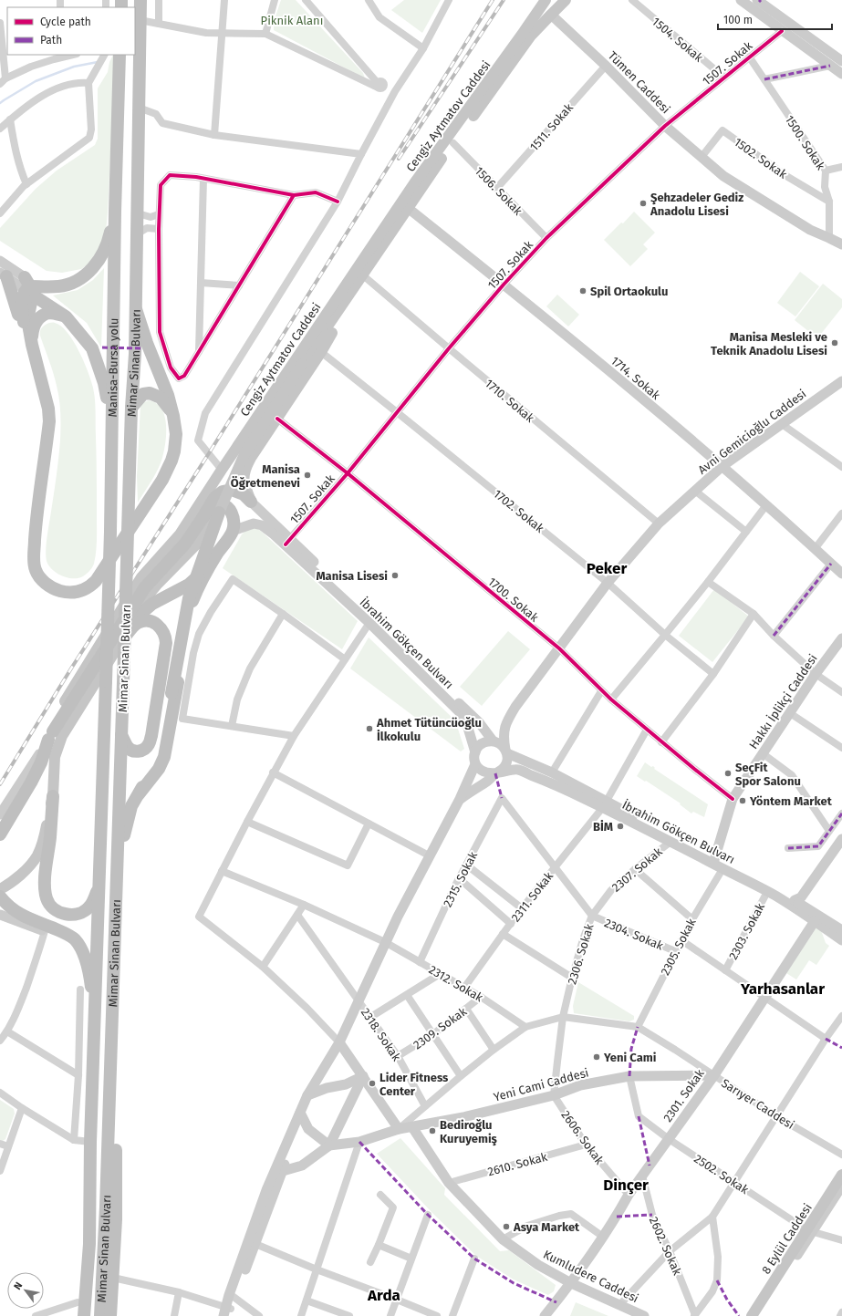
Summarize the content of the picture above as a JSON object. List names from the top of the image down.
{
  "streets": {
    "highway": ["Mimar Sinan Bulvarı", "Manisa-Bursa yolu"],
    "main road": [
      "Tümen Caddesi",
      "Cengiz Aytmatov Caddesi",
      "1714. Sokak",
      "Avni Gemicioğlu Caddesi",
      "İbrahim Gökçen Bulvarı",
      "Hakkı İplikçi Caddesi",
      "Yeni Cami Caddesi",
      "2301. Sokak",
      "8 Eylül Caddesi",
      "Kumludere Caddesi"
    ],
    "street": [
      "1504. Sokak",
      "1507. Sokak",
      "1511. Sokak",
      "1500. Sokak",
      "1502. Sokak",
      "1506. Sokak",
      "1710. Sokak",
      "1702. Sokak",
      "1700. Sokak",
      "2307. Sokak",
      "2315. Sokak",
      "2311. Sokak",
      "2303. Sokak",
      "2304. Sokak",
      "2305. Sokak",
      "2306. Sokak",
      "2312. Sokak",
      "2309. Sokak",
      "2318. Sokak",
      "Sarıyer Caddesi",
      "2606. Sokak",
      "2610. Sokak",
      "2502. Sokak",
      "2602. Sokak"
    ]
  },
  "crossings": [
    ["1504. Sokak", "1507. Sokak"],
    ["1507. Sokak", "Tümen Caddesi"],
    ["1507. Sokak", "1500. Sokak"],
    ["1507. Sokak", "1506. Sokak"],
    ["1507. Sokak", "1714. Sokak"],
    ["1507. Sokak", "1710. Sokak"],
    ["1507. Sokak", "1702. Sokak"],
    ["1507. Sokak", "1700. Sokak"],
    ["1507. Sokak", "İbrahim Gökçen Bulvarı"],
    ["Tümen Caddesi", "Cengiz Aytmatov Caddesi"],
    ["Tümen Caddesi", "1511. Sokak"],
    ["Tümen Caddesi", "1500. Sokak"],
    ["Tümen Caddesi", "1502. Sokak"],
    ["Cengiz Aytmatov Caddesi", "1506. Sokak"],
    ["Cengiz Aytmatov Caddesi", "1714. Sokak"],
    ["Cengiz Aytmatov Caddesi", "1710. Sokak"],
    ["1511. Sokak", "1506. Sokak"],
    ["1500. Sokak", "1502. Sokak"],
    ["1714. Sokak", "Avni Gemicioğlu Caddesi"],
    ["1710. Sokak", "Avni Gemicioğlu Caddesi"],
    ["Avni Gemicioğlu Caddesi", "1702. Sokak"],
    ["Avni Gemicioğlu Caddesi", "1700. Sokak"],
    ["Avni Gemicioğlu Caddesi", "İbrahim Gökçen Bulvarı"],
    ["1700. Sokak", "Hakkı İplikçi Caddesi"],
    ["1700. Sokak", "2311. Sokak"],
    ["İbrahim Gökçen Bulvarı", "Hakkı İplikçi Caddesi"],
    ["İbrahim Gökçen Bulvarı", "2307. Sokak"],
    ["İbrahim Gökçen Bulvarı", "2311. Sokak"],
    ["İbrahim Gökçen Bulvarı", "2303. Sokak"],
    ["İbrahim Gökçen Bulvarı", "2305. Sokak"],
    ["İbrahim Gökçen Bulvarı", "2301. Sokak"],
    ["2307. Sokak", "2304. Sokak"],
    ["2307. Sokak", "2306. Sokak"],
    ["2315. Sokak", "2306. Sokak"],
    ["2315. Sokak", "2312. Sokak"],
    ["2311. Sokak", "2306. Sokak"],
    ["2311. Sokak", "2312. Sokak"],
    ["2304. Sokak", "2305. Sokak"],
    ["2304. Sokak", "2306. Sokak"],
    ["2305. Sokak", "Sarıyer Caddesi"],
    ["2306. Sokak", "Yeni Cami Caddesi"],
    ["2306. Sokak", "2606. Sokak"],
    ["2312. Sokak", "2309. Sokak"],
    ["2309. Sokak", "2318. Sokak"],
    ["Yeni Cami Caddesi", "2301. Sokak"],
    ["Yeni Cami Caddesi", "Sarıyer Caddesi"],
    ["Yeni Cami Caddesi", "2606. Sokak"],
    ["Yeni Cami Caddesi", "2502. Sokak"],
    ["Yeni Cami Caddesi", "Kumludere Caddesi"],
    ["2301. Sokak", "Sarıyer Caddesi"],
    ["2301. Sokak", "2606. Sokak"],
    ["2301. Sokak", "2502. Sokak"],
    ["2301. Sokak", "2602. Sokak"],
    ["2301. Sokak", "Kumludere Caddesi"],
    ["2606. Sokak", "2610. Sokak"],
    ["2610. Sokak", "Kumludere Caddesi"],
    ["2502. Sokak", "8 Eylül Caddesi"]
  ],
  "districts": [
    "Peker",
    "Yarhasanlar",
    "Dinçer",
    "Arda"
  ],
  "parks": ["Piknik Alanı"],
  "places": [
    "Şehzadeler Gediz Anadolu Lisesi",
    "Spil Ortaokulu",
    "Manisa Mesleki ve Teknik Anadolu Lisesi",
    "Manisa Öğretmenevi",
    "Manisa Lisesi",
    "Ahmet Tütüncüoğlu İlkokulu",
    "SeçFit Spor Salonu",
    "Yöntem Market",
    "BİM",
    "Yeni Cami",
    "Lider Fitness Center",
    "Bediroğlu Kuruyemiş",
    "Asya Market"
  ],
  "legend": ["Cycle path", "Path"],
  "scale_bar": "100 m",
  "north": "top left"
}
